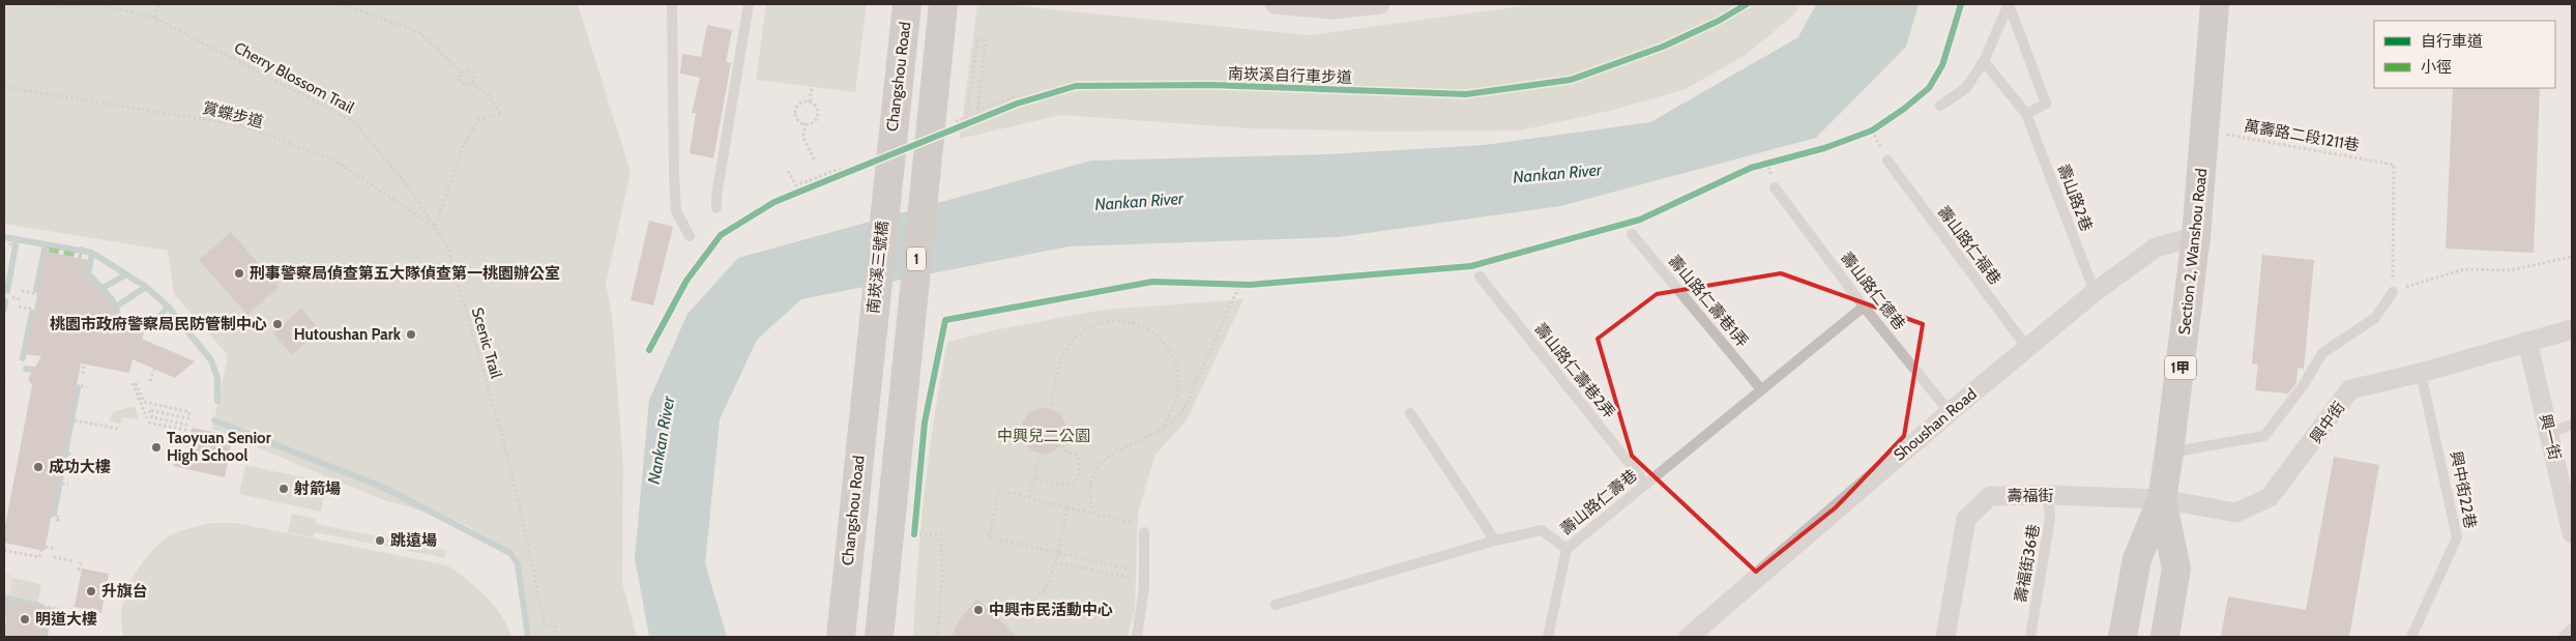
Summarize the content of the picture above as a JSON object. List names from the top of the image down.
{
  "streets": {
    "main road": [
      "Changshou Road",
      "Section 2, Wanshou Road",
      "1",
      "南崁溪三號橋",
      "1甲"
    ],
    "street": [
      "興中街",
      "Shoushan Road",
      "興一街",
      "壽福街"
    ],
    "lane": [
      "壽山路2巷",
      "壽山路仁福巷",
      "壽山路仁德巷",
      "壽山路仁壽巷1弄",
      "壽山路仁壽巷2弄",
      "興中街22巷",
      "壽山路仁壽巷",
      "壽福街36巷"
    ],
    "path": [
      "Cherry Blossom Trail",
      "賞蝶步道",
      "萬壽路二段1211巷",
      "Scenic Trail"
    ],
    "cycle path": ["南崁溪自行車步道"]
  },
  "crossings": [
    ["Changshou Road", "南崁溪三號橋"],
    ["Cherry Blossom Trail", "賞蝶步道"],
    ["Cherry Blossom Trail", "Scenic Trail"],
    ["賞蝶步道", "Scenic Trail"],
    ["萬壽路二段1211巷", "Section 2, Wanshou Road"],
    ["壽山路2巷", "Shoushan Road"],
    ["壽山路仁福巷", "Shoushan Road"],
    ["Section 2, Wanshou Road", "興中街"],
    ["Section 2, Wanshou Road", "Shoushan Road"],
    ["Section 2, Wanshou Road", "壽福街"],
    ["壽山路仁德巷", "Shoushan Road"],
    ["壽山路仁德巷", "壽山路仁壽巷"],
    ["壽山路仁壽巷1弄", "壽山路仁壽巷"],
    ["壽山路仁壽巷2弄", "壽山路仁壽巷"],
    ["興中街", "興一街"],
    ["興中街", "興中街22巷"],
    ["興中街", "壽福街"],
    ["壽福街", "壽福街36巷"]
  ],
  "water": ["Nankan River"],
  "parks": ["中興兒二公園"],
  "places": [
    "刑事警察局偵查第五大隊偵查第一桃園辦公室",
    "桃園市政府警察局民防管制中心",
    "Hutoushan Park",
    "Taoyuan Senior High School",
    "成功大樓",
    "射箭場",
    "跳遠場",
    "升旗台",
    "中興市民活動中心",
    "明道大樓"
  ],
  "legend": ["自行車道", "小徑"]
}
